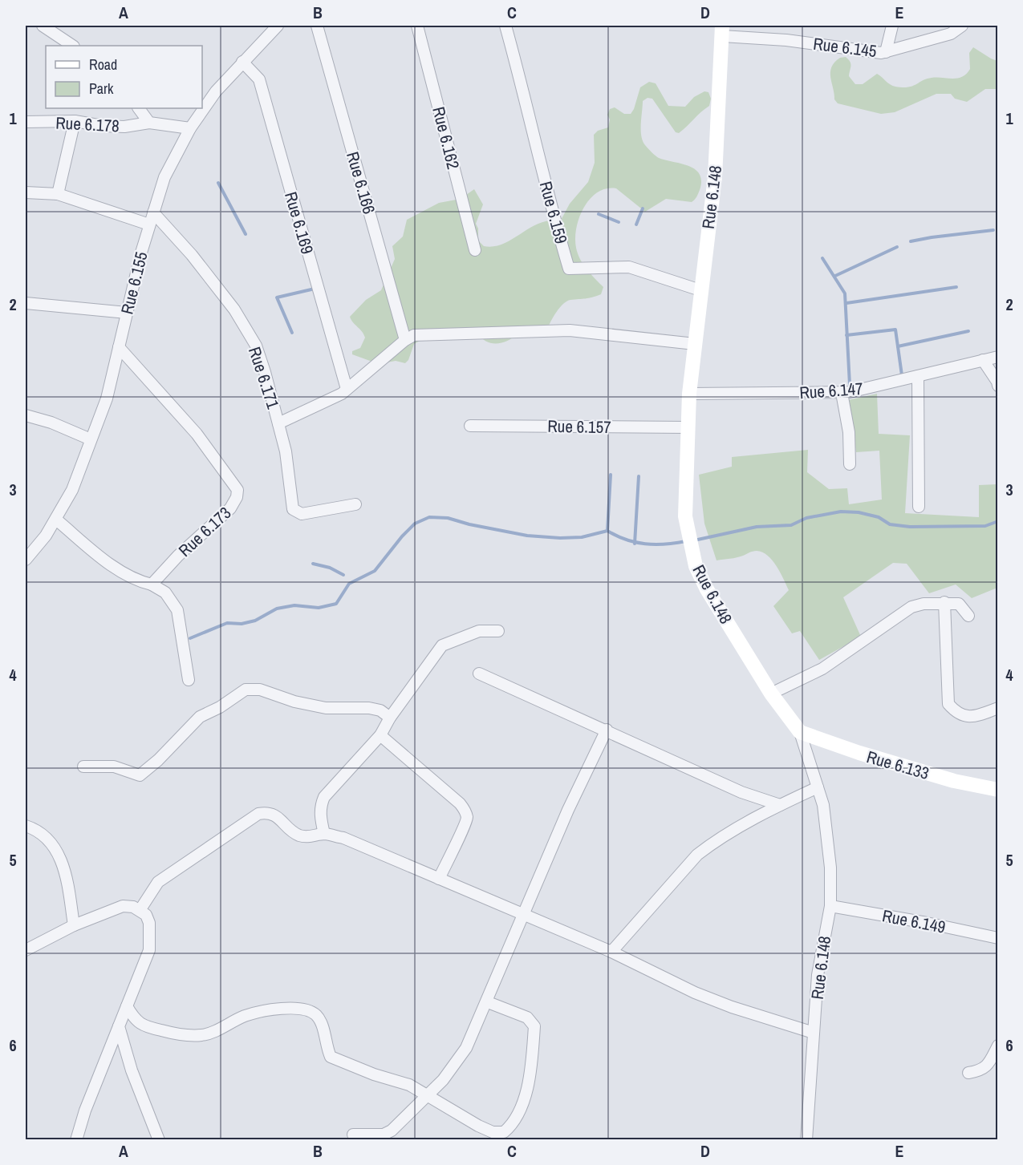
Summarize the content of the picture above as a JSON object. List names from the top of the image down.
{
  "streets": {
    "street": [
      "Rue 6.145",
      "Rue 6.178",
      "Rue 6.162",
      "Rue 6.166",
      "Rue 6.148",
      "Rue 6.159",
      "Rue 6.169",
      "Rue 6.155",
      "Rue 6.171",
      "Rue 6.147",
      "Rue 6.157",
      "Rue 6.173",
      "Rue 6.133",
      "Rue 6.149"
    ]
  },
  "crossings": [
    ["Rue 6.145", "Rue 6.148"],
    ["Rue 6.178", "Rue 6.155"],
    ["Rue 6.148", "Rue 6.159"],
    ["Rue 6.148", "Rue 6.147"],
    ["Rue 6.148", "Rue 6.157"],
    ["Rue 6.148", "Rue 6.133"],
    ["Rue 6.148", "Rue 6.149"],
    ["Rue 6.169", "Rue 6.155"],
    ["Rue 6.155", "Rue 6.171"],
    ["Rue 6.155", "Rue 6.173"]
  ],
  "legend": ["Road", "Park"],
  "grid": {
    "columns": [
      "A",
      "B",
      "C",
      "D",
      "E"
    ],
    "rows": [
      "1",
      "2",
      "3",
      "4",
      "5",
      "6"
    ]
  }
}
